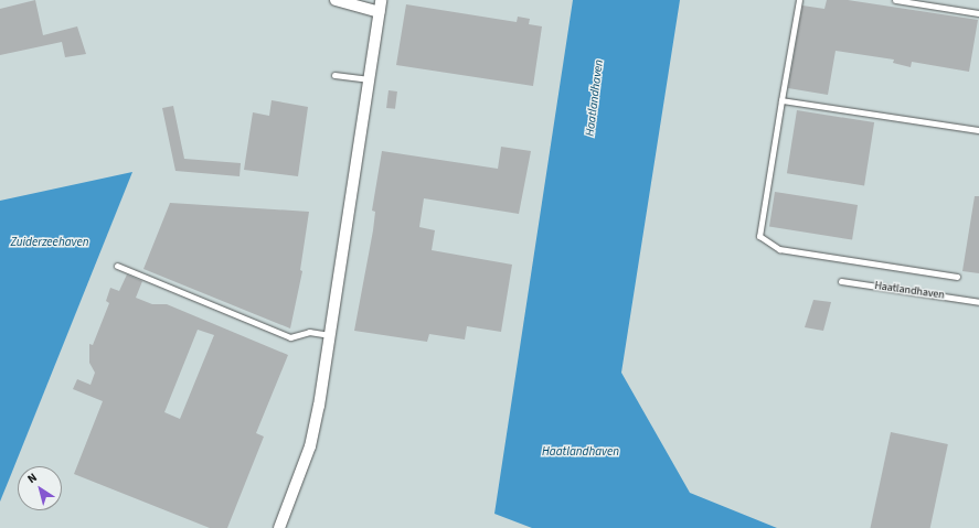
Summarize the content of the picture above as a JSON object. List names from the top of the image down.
{
  "streets": {
    "lane": ["Haatlandhaven"]
  },
  "water": ["Haatlandhaven", "Zuiderzeehaven"],
  "north": "top left"
}
